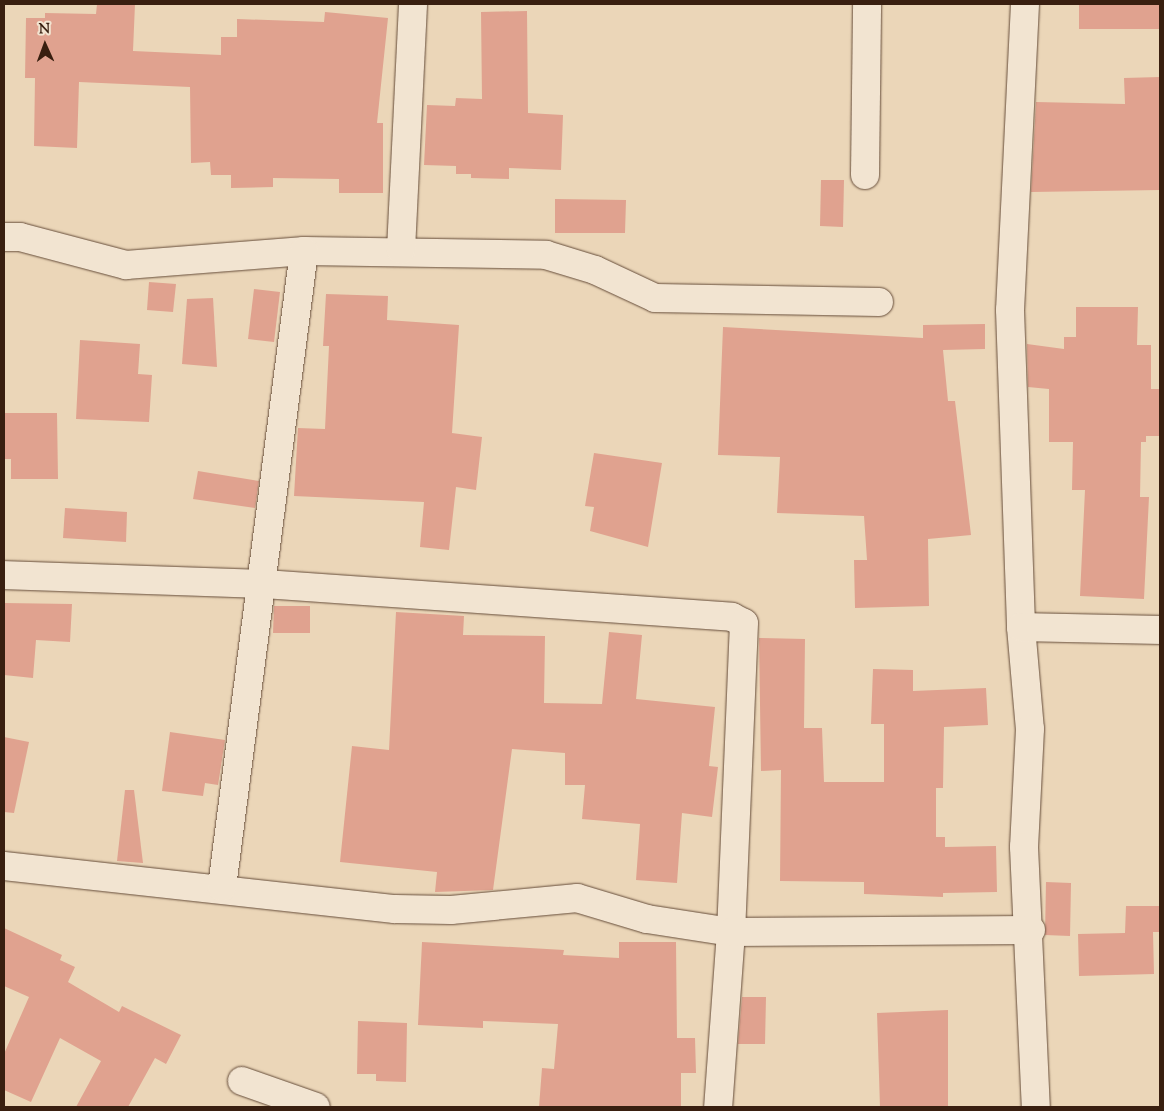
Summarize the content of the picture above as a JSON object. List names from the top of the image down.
{
  "north": "top"
}
